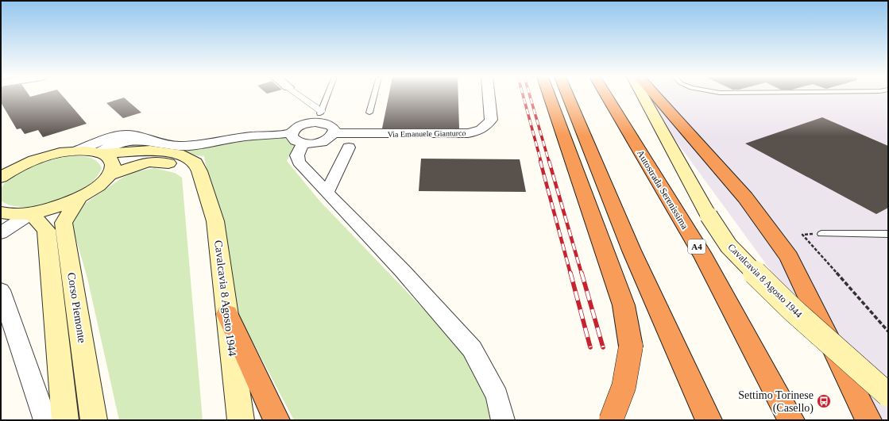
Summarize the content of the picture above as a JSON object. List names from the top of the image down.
{
  "streets": {
    "highway": ["Autostrada Serenissima", "A4"],
    "main road": ["Cavalcavia 8 Agosto 1944", "Corso Piemonte"],
    "street": ["Via Emanuele Gianturco"]
  },
  "places": {
    "bus stop": ["Settimo Torinese (Casello)"]
  }
}
